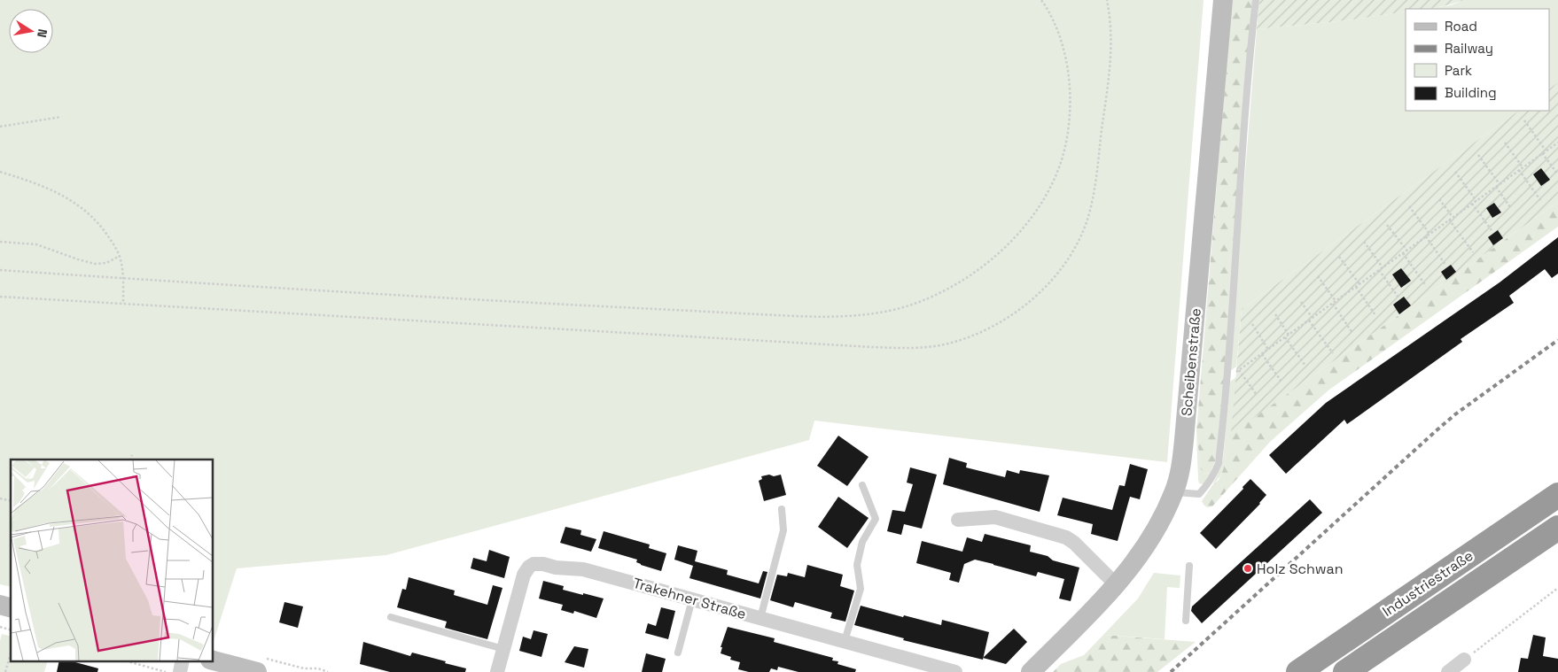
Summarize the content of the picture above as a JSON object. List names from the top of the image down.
{
  "streets": {
    "highway": ["Industriestraße"],
    "street": ["Scheibenstraße", "Trakehner Straße"]
  },
  "places": ["Holz Schwan"],
  "legend": [
    "Road",
    "Railway",
    "Park",
    "Building"
  ],
  "north": "right"
}
